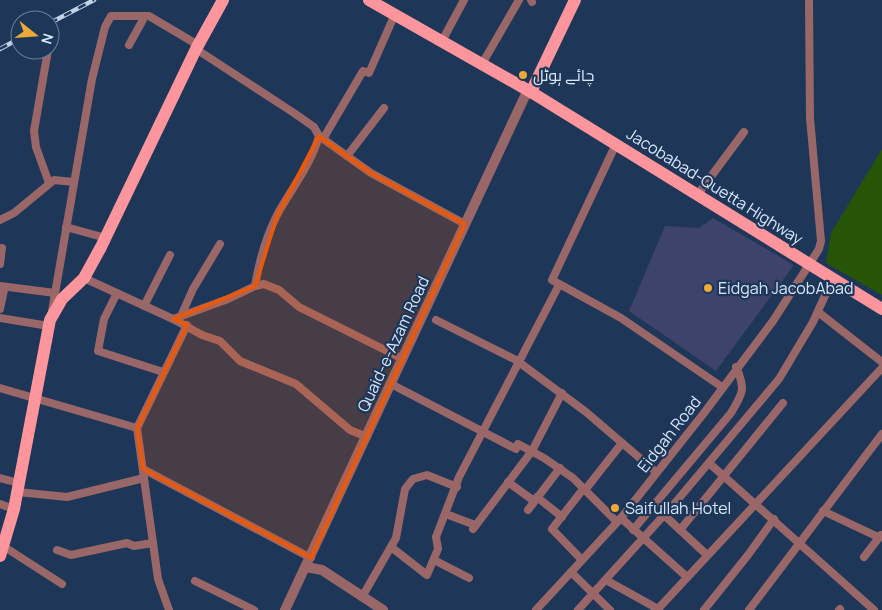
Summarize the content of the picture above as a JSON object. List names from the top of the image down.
{
  "streets": {
    "main road": ["Jacobabad-Quetta Highway"],
    "street": ["Quaid-e-Azam Road", "Eidgah Road"]
  },
  "crossings": [
    ["Jacobabad-Quetta Highway", "Quaid-e-Azam Road"],
    ["Jacobabad-Quetta Highway", "Eidgah Road"]
  ],
  "places": ["چائے ہوٹل", "Eidgah JacobAbad", "Saifullah Hotel"],
  "north": "right"
}
